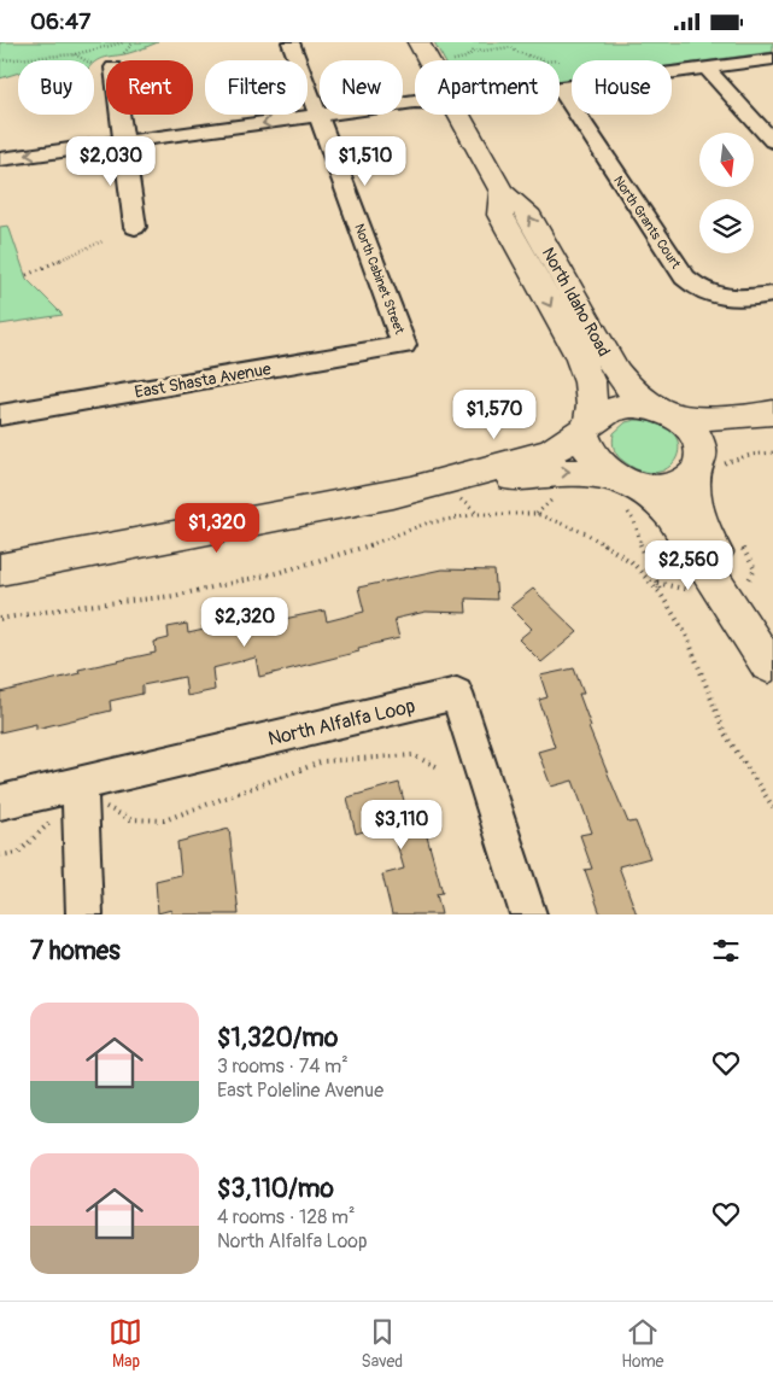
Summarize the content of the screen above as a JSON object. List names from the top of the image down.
{
  "streets": {
    "main road": ["North Idaho Road"],
    "street": [
      "North Grants Court",
      "North Cabinet Street",
      "East Shasta Avenue",
      "North Alfalfa Loop"
    ]
  },
  "crossings": [
    ["North Cabinet Street", "East Shasta Avenue"]
  ],
  "north": "bottom",
  "page": {
    "status": "06:47",
    "chip": [
      "Buy",
      "Rent",
      "Filters",
      "New",
      "Apartment",
      "House"
    ],
    "price": [
      "$2,030",
      "$1,510",
      "$1,570",
      "$1,320",
      "$2,560",
      "$2,320",
      "$3,110"
    ],
    "heading": "7 homes",
    "list": [
      {
        "name": "$1,320/mo",
        "note": "3 rooms · 74 m² · East Poleline Avenue"
      },
      {
        "name": "$3,110/mo",
        "note": "4 rooms · 128 m² · North Alfalfa Loop"
      }
    ],
    "tabs": ["Map", "Saved", "Home"]
  }
}
